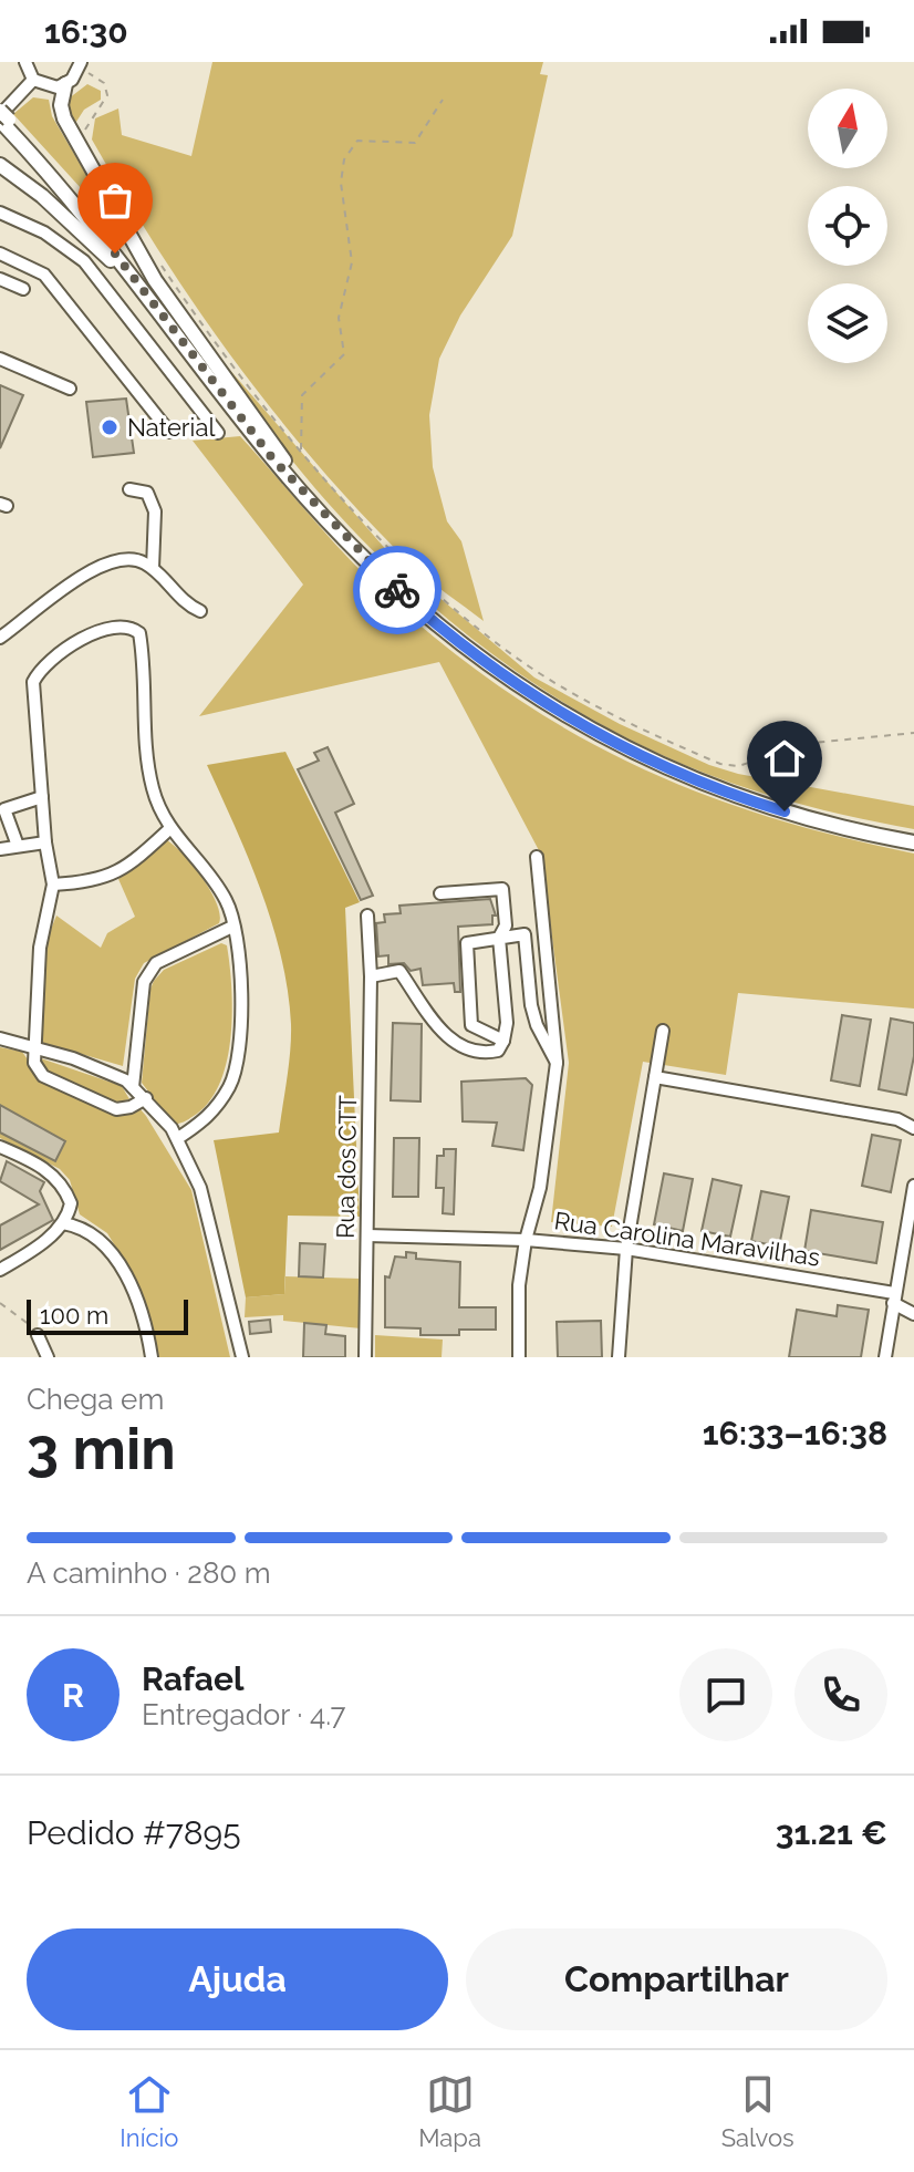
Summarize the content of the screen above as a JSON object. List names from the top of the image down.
{
  "streets": {
    "street": ["Rua dos CTT", "Rua Carolina Maravilhas"]
  },
  "crossings": [
    ["Rua dos CTT", "Rua Carolina Maravilhas"]
  ],
  "places": ["Naterial"],
  "scale_bar": "100 m",
  "north": "top",
  "page": {
    "status": "16:30",
    "scale": "100 m",
    "heading": ["3 min", "Chega em", "16:33–16:38"],
    "panel": [
      "Rafael",
      "Entregador · 4.7",
      "Pedido #7895",
      "31.21 €"
    ],
    "bar": "A caminho · 280 m",
    "round": "R",
    "buttons": ["Ajuda", "Compartilhar"],
    "tabs": ["Início", "Mapa", "Salvos"]
  }
}
